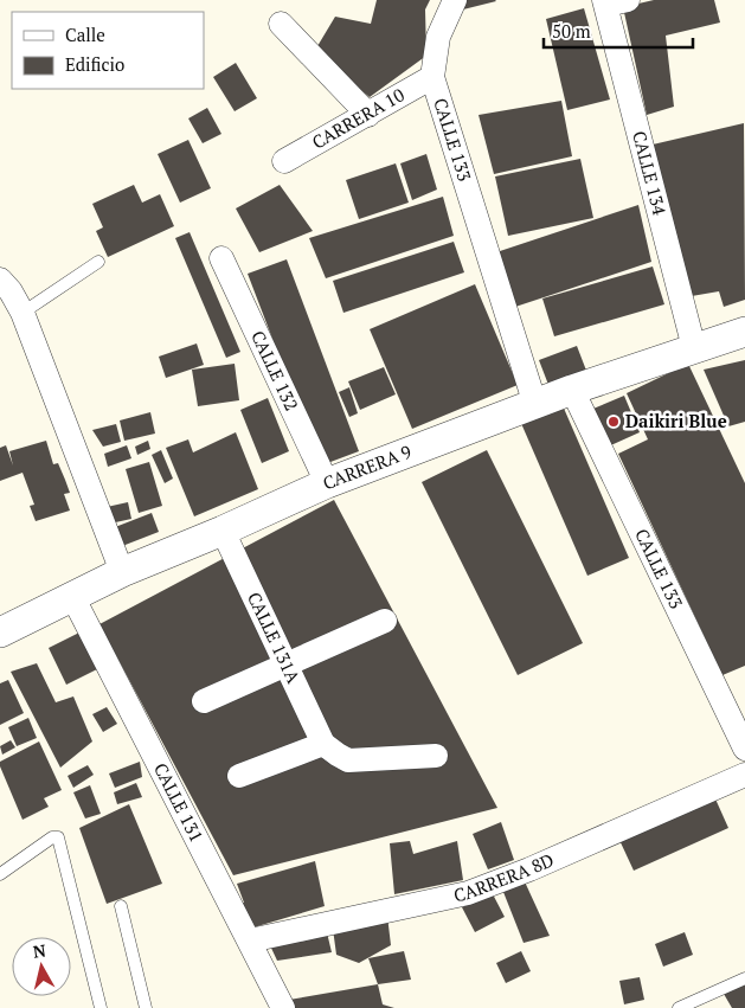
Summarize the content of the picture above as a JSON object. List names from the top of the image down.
{
  "streets": {
    "street": [
      "CARRERA 10",
      "CALLE 133",
      "CALLE 134",
      "CALLE 132",
      "CARRERA 9",
      "CALLE 131A",
      "CALLE 131",
      "CARRERA 8D"
    ]
  },
  "crossings": [
    ["CARRERA 10", "CALLE 133"],
    ["CALLE 133", "CARRERA 9"],
    ["CALLE 134", "CARRERA 9"],
    ["CALLE 132", "CARRERA 9"],
    ["CARRERA 9", "CALLE 131A"],
    ["CARRERA 9", "CALLE 131"],
    ["CALLE 131", "CARRERA 8D"]
  ],
  "places": ["Daikiri Blue"],
  "legend": ["Calle", "Edificio"],
  "scale_bar": "50 m",
  "north": "top"
}
